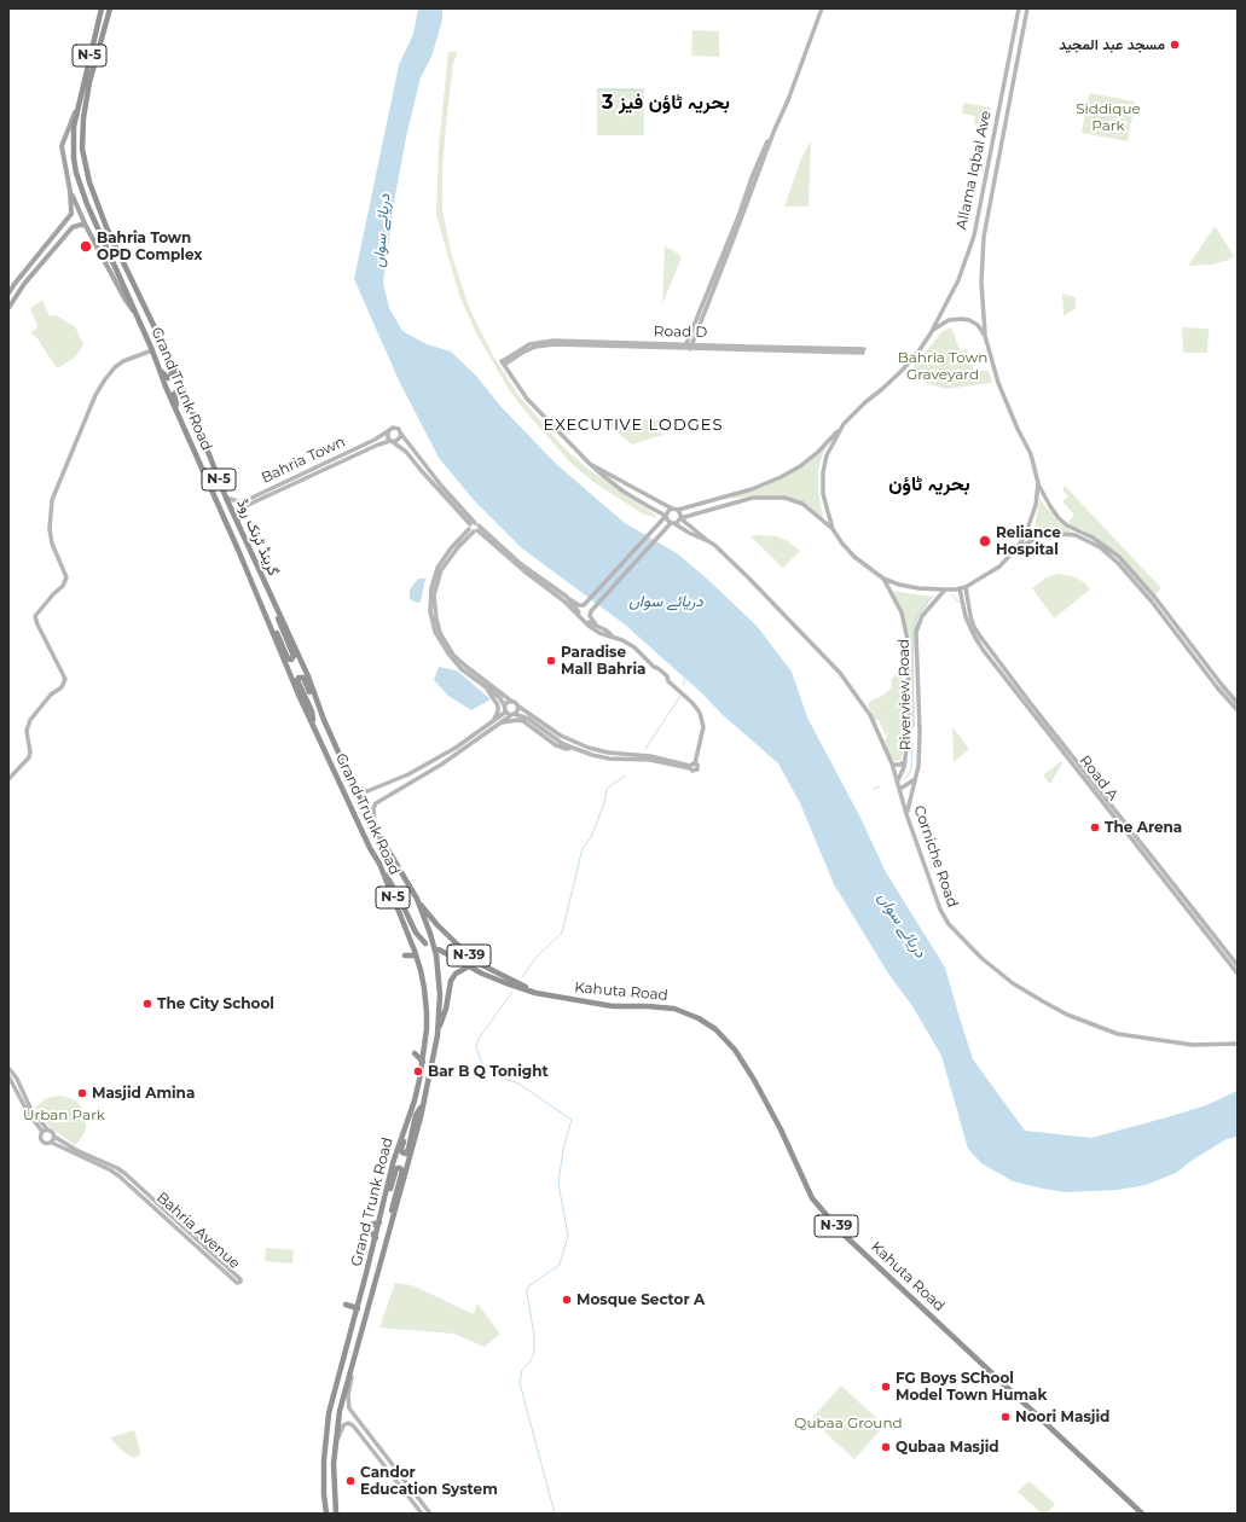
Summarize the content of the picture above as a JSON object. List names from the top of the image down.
{
  "streets": {
    "highway": [
      "N-5",
      "Grand Trunk Road",
      "گرینڈ ٹرنک روڈ",
      "N-39",
      "Kahuta Road"
    ],
    "street": [
      "Allama Iqbal Ave",
      "Road D",
      "Bahria Town",
      "Riverview Road",
      "Road A",
      "Corniche Road",
      "Bahria Avenue"
    ]
  },
  "crossings": [
    ["N-5", "Grand Trunk Road"],
    ["Grand Trunk Road", "گرینڈ ٹرنک روڈ"],
    ["Grand Trunk Road", "N-39"],
    ["Bahria Town", "گرینڈ ٹرنک روڈ"],
    ["گرینڈ ٹرنک روڈ", "Kahuta Road"],
    ["Riverview Road", "Corniche Road"],
    ["N-39", "Kahuta Road"]
  ],
  "districts": ["بحریہ ٹاؤن فیز 3", "EXECUTIVE LODGES", "بحریہ ٹاؤن"],
  "water": ["دریائے سواں"],
  "parks": [
    "Siddique Park",
    "Bahria Town Graveyard",
    "Urban Park",
    "Qubaa Ground"
  ],
  "places": [
    "مسجد عبد المجید",
    "Bahria Town OPD Complex",
    "Reliance Hospital",
    "Paradise Mall Bahria",
    "The Arena",
    "The City School",
    "Bar B Q Tonight",
    "Masjid Amina",
    "Mosque Sector A",
    "FG Boys SChool Model Town Humak",
    "Noori Masjid",
    "Qubaa Masjid",
    "Candor Education System"
  ]
}
